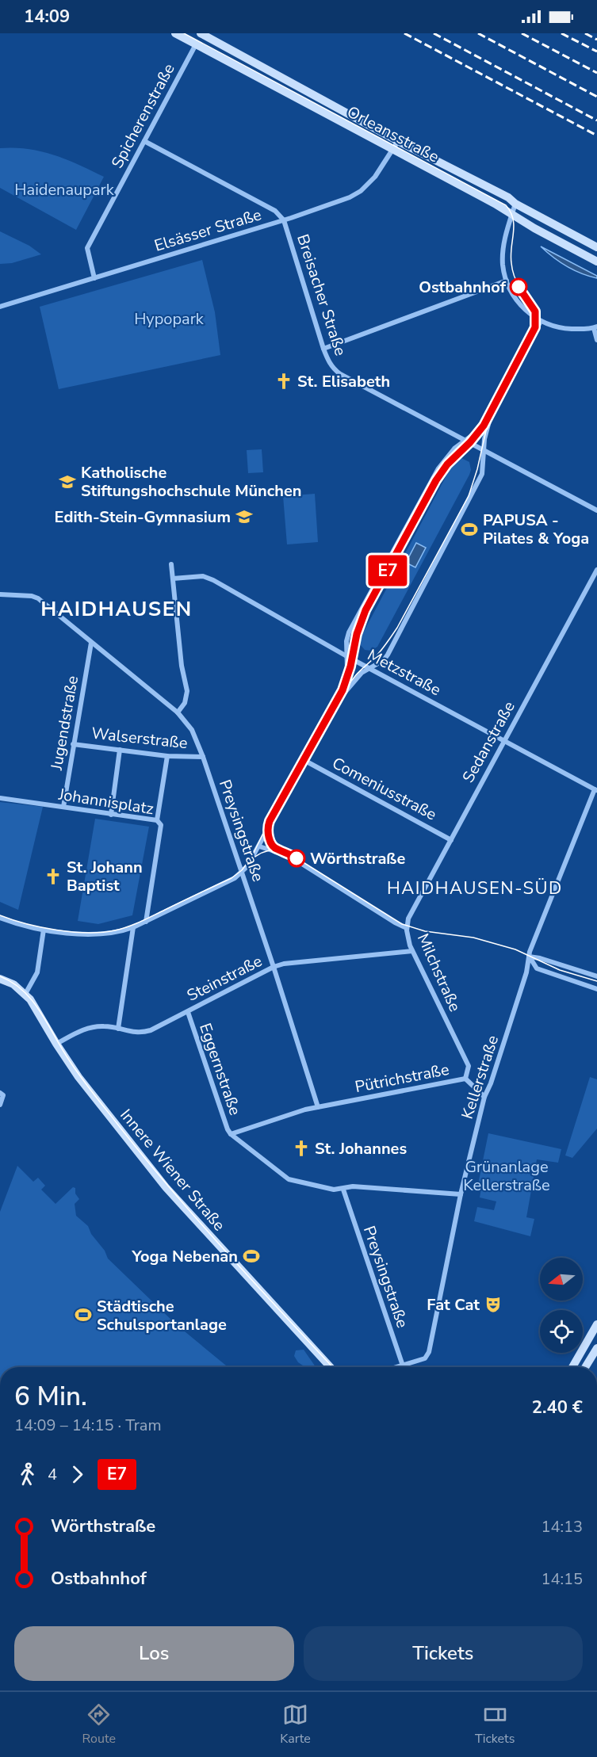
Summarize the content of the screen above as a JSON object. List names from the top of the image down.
{
  "streets": {
    "main road": ["Orleansstraße", "Innere Wiener Straße"],
    "street": [
      "Spicherenstraße",
      "Elsässer Straße",
      "Breisacher Straße",
      "Metzstraße",
      "Jugendstraße",
      "Walserstraße",
      "Sedanstraße",
      "Comeniusstraße",
      "Johannisplatz",
      "Preysingstraße",
      "Milchstraße",
      "Steinstraße",
      "Eggernstraße",
      "Kellerstraße",
      "Pütrichstraße"
    ]
  },
  "crossings": [
    ["Spicherenstraße", "Orleansstraße"],
    ["Spicherenstraße", "Elsässer Straße"],
    ["Spicherenstraße", "Breisacher Straße"],
    ["Orleansstraße", "Elsässer Straße"],
    ["Elsässer Straße", "Breisacher Straße"],
    ["Metzstraße", "Sedanstraße"],
    ["Metzstraße", "Kellerstraße"],
    ["Jugendstraße", "Walserstraße"],
    ["Jugendstraße", "Johannisplatz"],
    ["Jugendstraße", "Preysingstraße"],
    ["Walserstraße", "Preysingstraße"],
    ["Sedanstraße", "Comeniusstraße"],
    ["Sedanstraße", "Milchstraße"],
    ["Preysingstraße", "Steinstraße"],
    ["Preysingstraße", "Kellerstraße"],
    ["Preysingstraße", "Pütrichstraße"],
    ["Milchstraße", "Steinstraße"],
    ["Milchstraße", "Pütrichstraße"],
    ["Steinstraße", "Eggernstraße"],
    ["Steinstraße", "Innere Wiener Straße"],
    ["Eggernstraße", "Pütrichstraße"],
    ["Kellerstraße", "Pütrichstraße"]
  ],
  "districts": ["HAIDHAUSEN", "HAIDHAUSEN-SÜD"],
  "parks": ["Haidenaupark", "Hypopark", "Grünanlage Kellerstraße"],
  "places": {
    "other": ["Ostbahnhof", "Wörthstraße"],
    "church": ["St. Elisabeth", "St. Johann Baptist", "St. Johannes"],
    "school or university": ["Katholische Stiftungshochschule München", "Edith-Stein-Gymnasium"],
    "sports": ["PAPUSA - Pilates & Yoga", "Yoga Nebenan", "Städtische Schulsportanlage"],
    "theatre": ["Fat Cat"]
  },
  "lines": ["tram line E7"],
  "north": "left",
  "page": {
    "status": "14:09",
    "on_map": "E7",
    "heading": ["6 Min.", "14:09 – 14:15 · Tram", "2.40 €"],
    "legs": ["4", "E7"],
    "list": [
      {
        "name": "Wörthstraße",
        "value": "14:13"
      },
      {
        "name": "Ostbahnhof",
        "value": "14:15"
      }
    ],
    "buttons": ["Los", "Tickets"],
    "tabs": ["Route", "Karte", "Tickets"]
  }
}
